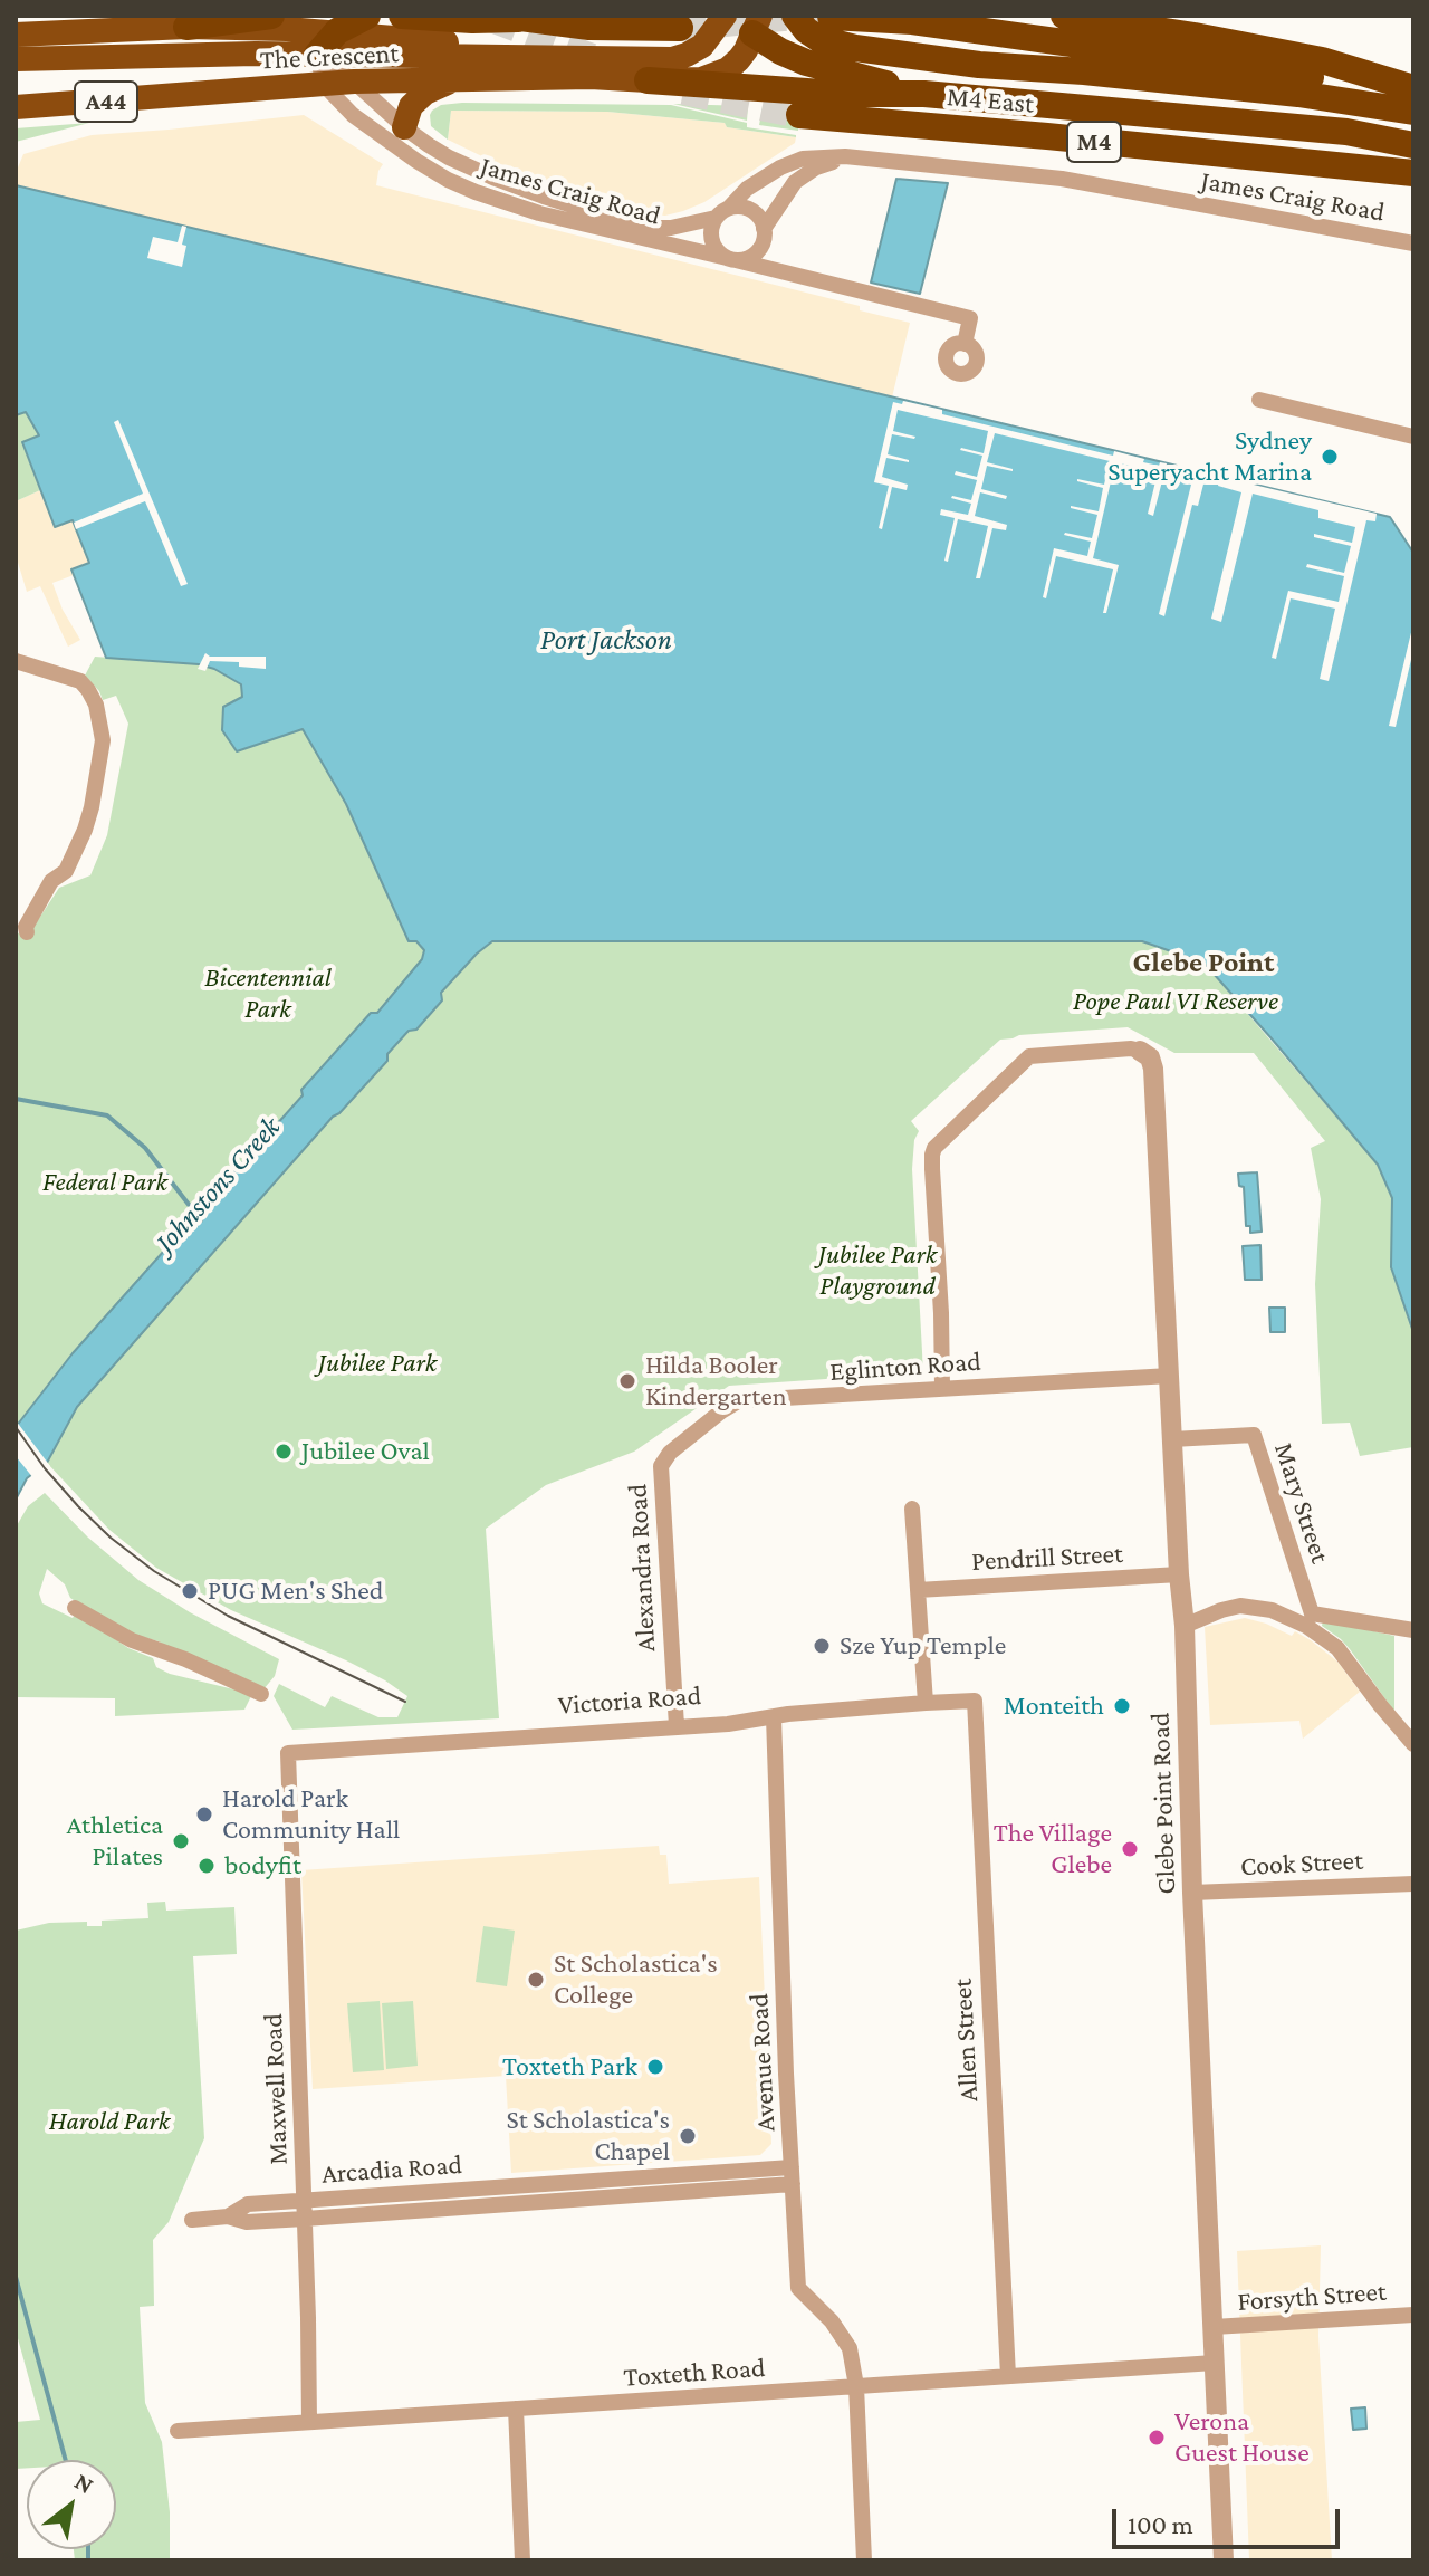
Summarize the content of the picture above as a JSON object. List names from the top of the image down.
{
  "streets": {
    "highway": [
      "The Crescent",
      "M4 East",
      "A44",
      "M4"
    ],
    "street": [
      "James Craig Road",
      "Eglinton Road",
      "Mary Street",
      "Pendrill Street",
      "Alexandra Road",
      "Victoria Road",
      "Glebe Point Road",
      "Cook Street",
      "Allen Street",
      "Avenue Road",
      "Maxwell Road",
      "Arcadia Road",
      "Forsyth Street",
      "Toxteth Road"
    ]
  },
  "crossings": [
    ["The Crescent", "James Craig Road"],
    ["Eglinton Road", "Alexandra Road"],
    ["Eglinton Road", "Glebe Point Road"],
    ["Mary Street", "Glebe Point Road"],
    ["Pendrill Street", "Glebe Point Road"],
    ["Alexandra Road", "Victoria Road"],
    ["Victoria Road", "Allen Street"],
    ["Victoria Road", "Avenue Road"],
    ["Victoria Road", "Maxwell Road"],
    ["Glebe Point Road", "Cook Street"],
    ["Glebe Point Road", "Forsyth Street"],
    ["Glebe Point Road", "Toxteth Road"],
    ["Allen Street", "Toxteth Road"],
    ["Avenue Road", "Arcadia Road"],
    ["Avenue Road", "Toxteth Road"],
    ["Maxwell Road", "Arcadia Road"],
    ["Maxwell Road", "Toxteth Road"]
  ],
  "districts": ["Glebe Point"],
  "water": ["Port Jackson", "Johnstons Creek"],
  "parks": [
    "Bicentennial Park",
    "Pope Paul VI Reserve",
    "Federal Park",
    "Jubilee Park Playground",
    "Jubilee Park",
    "Harold Park"
  ],
  "places": [
    "Sydney Superyacht Marina",
    "Hilda Booler Kindergarten",
    "Jubilee Oval",
    "PUG Men's Shed",
    "Sze Yup Temple",
    "Monteith",
    "Harold Park Community Hall",
    "Athletica Pilates",
    "The Village Glebe",
    "bodyfit",
    "St Scholastica's College",
    "Toxteth Park",
    "St Scholastica's Chapel",
    "Verona Guest House"
  ],
  "scale_bar": "100 m",
  "north": "top right"
}
